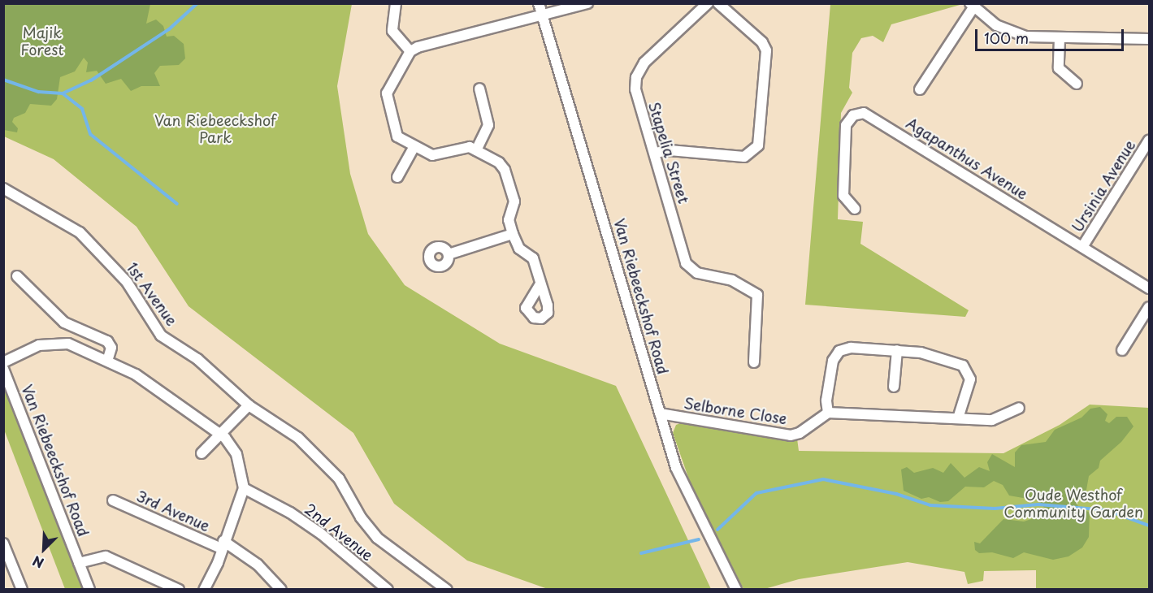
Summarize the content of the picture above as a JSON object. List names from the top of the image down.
{
  "streets": {
    "street": [
      "Stapelia Street",
      "Agapanthus Avenue",
      "Ursinia Avenue",
      "1st Avenue",
      "Van Riebeeckshof Road",
      "Selborne Close",
      "3rd Avenue",
      "2nd Avenue"
    ]
  },
  "crossings": [
    ["Agapanthus Avenue", "Ursinia Avenue"],
    ["Van Riebeeckshof Road", "Selborne Close"]
  ],
  "parks": ["Majik Forest", "Van Riebeeckshof Park", "Oude Westhof Community Garden"],
  "scale_bar": "100 m",
  "north": "bottom left"
}
